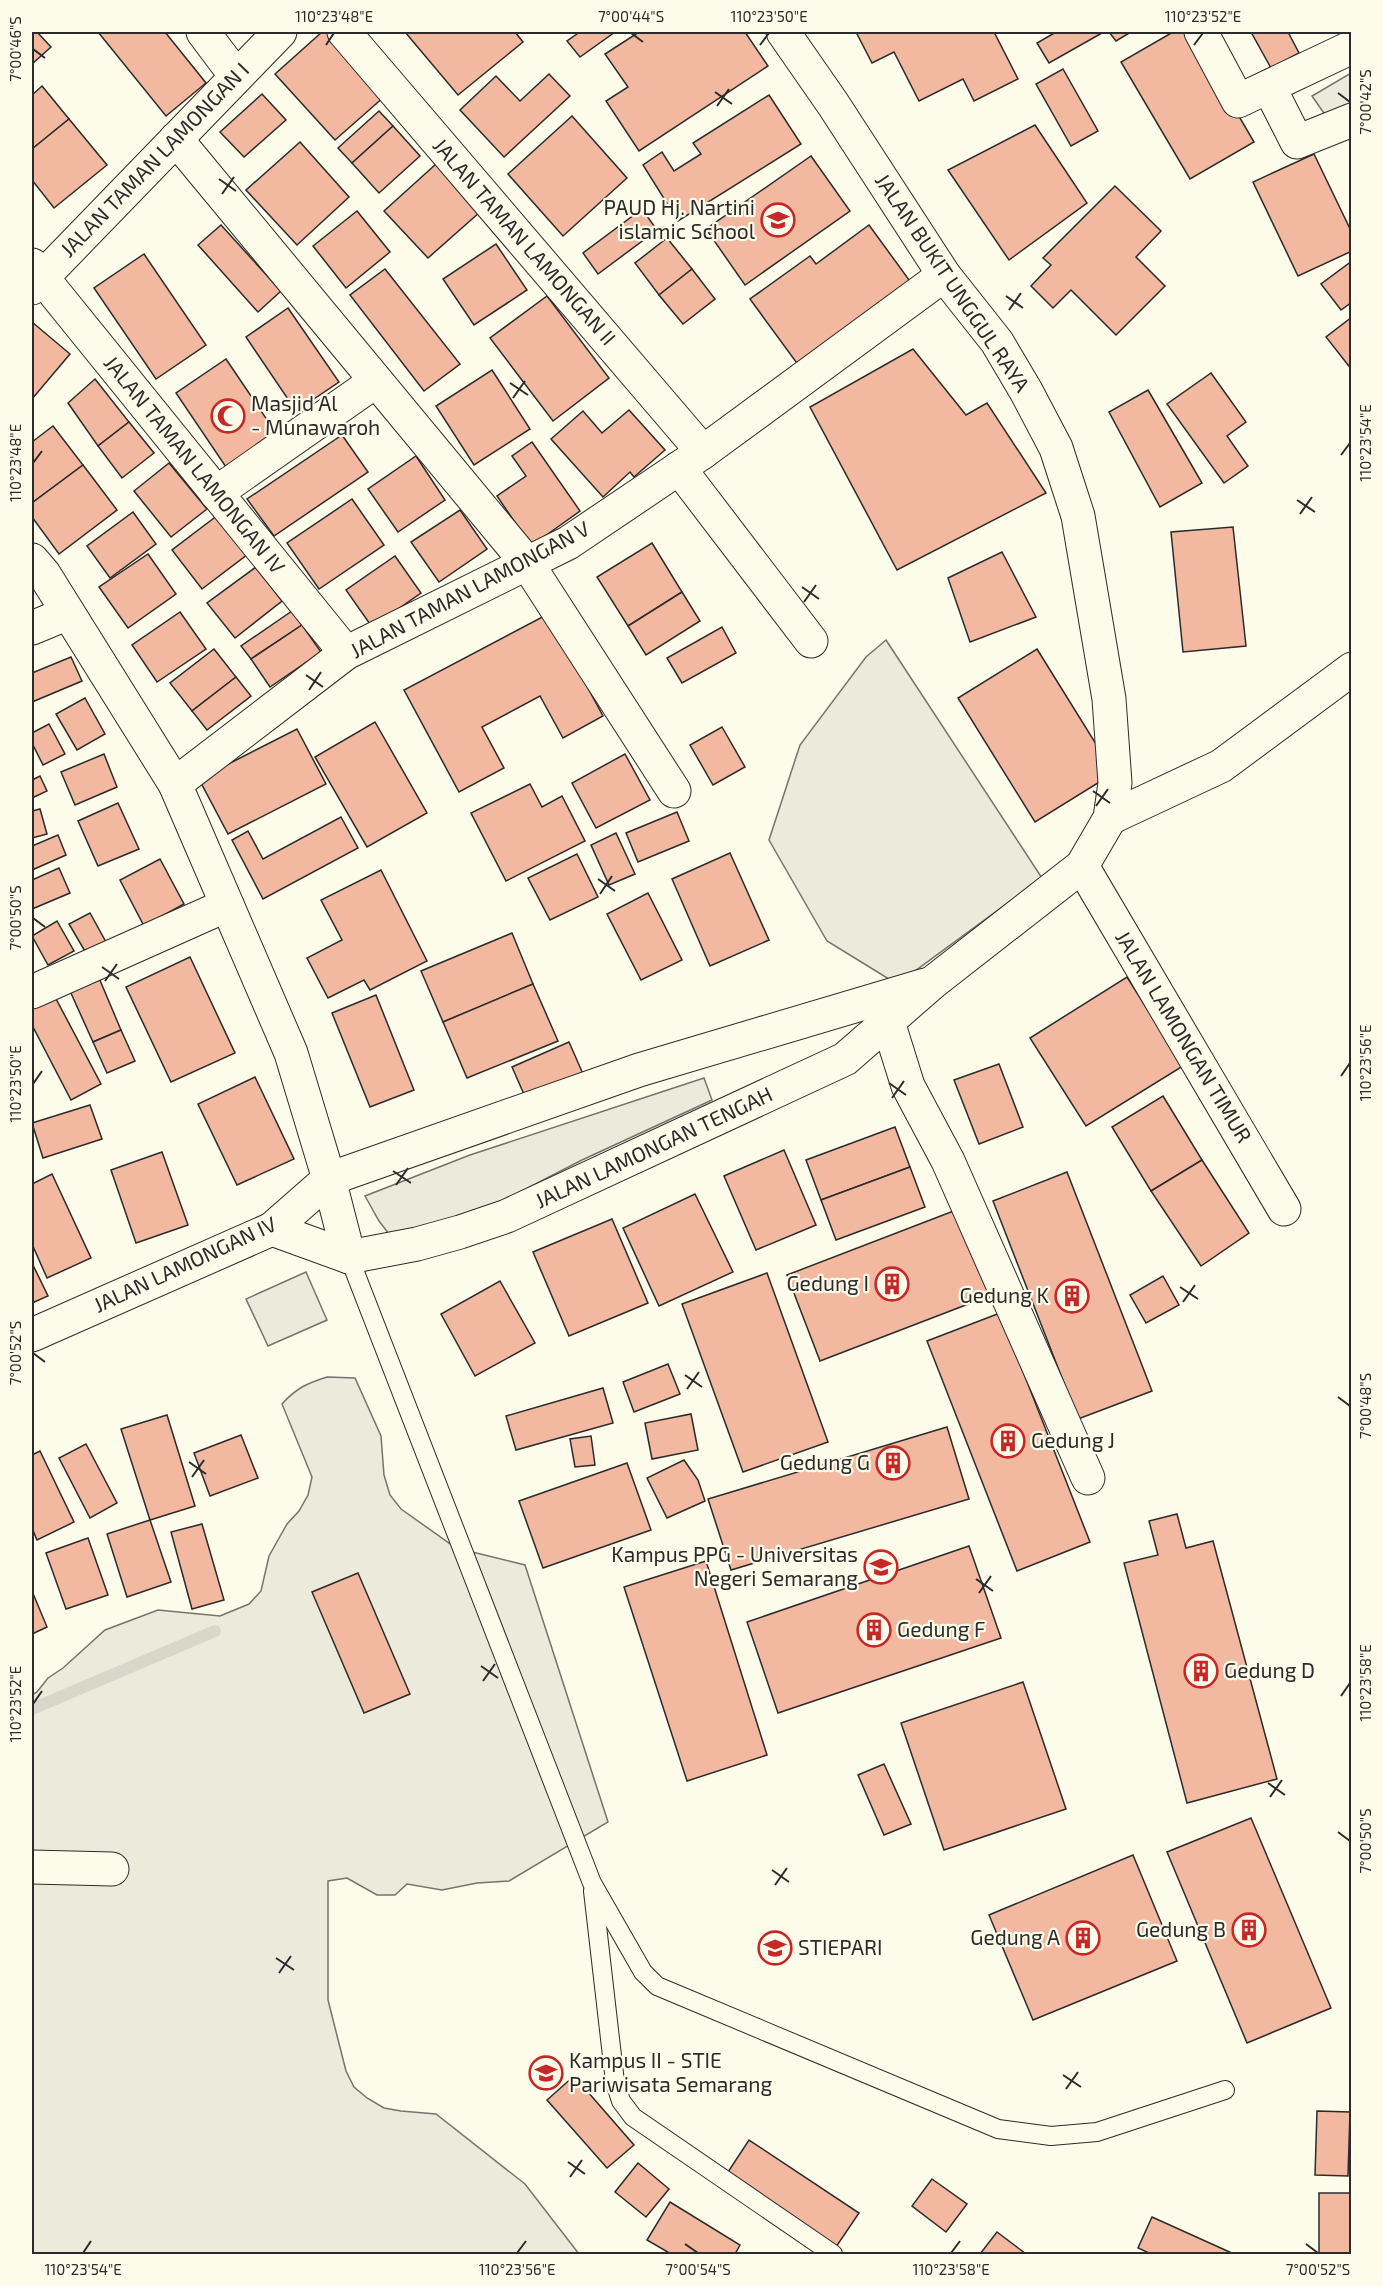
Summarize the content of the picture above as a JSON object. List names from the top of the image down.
{
  "streets": {
    "street": [
      "JALAN TAMAN LAMONGAN I",
      "JALAN TAMAN LAMONGAN II",
      "JALAN BUKIT UNGGUL RAYA",
      "JALAN TAMAN LAMONGAN IV",
      "JALAN TAMAN LAMONGAN V",
      "JALAN LAMONGAN TIMUR",
      "JALAN LAMONGAN TENGAH",
      "JALAN LAMONGAN IV"
    ]
  },
  "crossings": [
    ["JALAN TAMAN LAMONGAN I", "JALAN TAMAN LAMONGAN IV"],
    ["JALAN TAMAN LAMONGAN II", "JALAN TAMAN LAMONGAN V"],
    ["JALAN BUKIT UNGGUL RAYA", "JALAN TAMAN LAMONGAN V"],
    ["JALAN BUKIT UNGGUL RAYA", "JALAN LAMONGAN TIMUR"],
    ["JALAN BUKIT UNGGUL RAYA", "JALAN LAMONGAN TENGAH"],
    ["JALAN TAMAN LAMONGAN IV", "JALAN TAMAN LAMONGAN V"],
    ["JALAN LAMONGAN TIMUR", "JALAN LAMONGAN TENGAH"],
    ["JALAN LAMONGAN TENGAH", "JALAN LAMONGAN IV"]
  ],
  "places": {
    "school or university": [
      "PAUD Hj. Nartini islamic School",
      "Kampus PPG - Universitas Negeri Semarang",
      "STIEPARI",
      "Kampus II - STIE Pariwisata Semarang"
    ],
    "mosque": ["Masjid Al - Munawaroh"],
    "building": [
      "Gedung I",
      "Gedung K",
      "Gedung J",
      "Gedung G",
      "Gedung F",
      "Gedung D",
      "Gedung B",
      "Gedung A"
    ]
  },
  "coordinates": [
    "110°23'48\"E",
    "7°00'44\"S",
    "110°23'50\"E",
    "110°23'52\"E",
    "7°00'46\"S",
    "7°00'42\"S",
    "110°23'54\"E",
    "7°00'50\"S",
    "110°23'56\"E",
    "7°00'52\"S",
    "7°00'48\"S",
    "110°23'58\"E",
    "7°00'54\"S"
  ]
}
